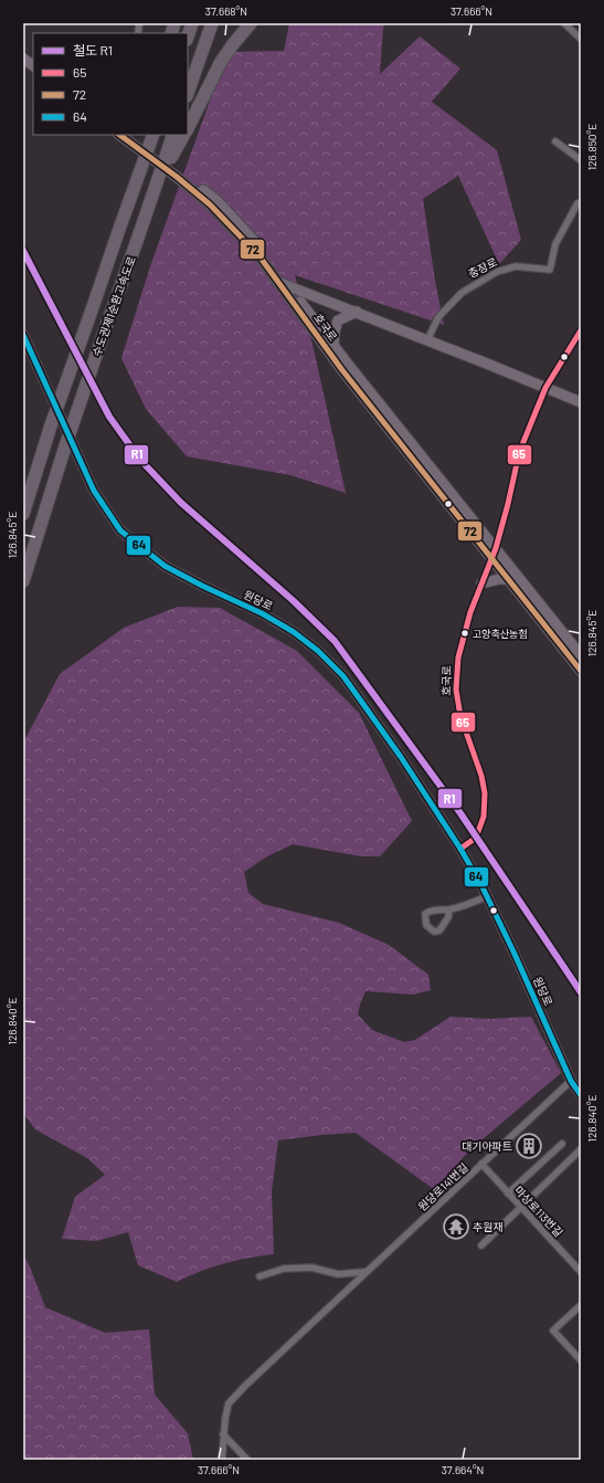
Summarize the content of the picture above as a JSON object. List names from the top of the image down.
{
  "streets": {
    "highway": ["수도권제1순환고속도로"],
    "main road": ["호국로", "원당로"],
    "street": ["충장로", "원당로141번길", "마상로113번길"]
  },
  "crossings": [
    ["호국로", "원당로"],
    ["원당로", "원당로141번길"],
    ["원당로141번길", "마상로113번길"]
  ],
  "places": {
    "other": ["고양축산농협"],
    "building": ["대기아파트"],
    "temple": ["추원재"]
  },
  "lines": [
    "transit line 72",
    "rail line R1",
    "transit line 65",
    "transit line 64"
  ],
  "legend": [
    "철도 R1",
    "65",
    "72",
    "64"
  ],
  "coordinates": [
    "37.668°N",
    "37.666°N",
    "126.850°E",
    "126.845°E",
    "126.840°E",
    "37.664°N"
  ]
}
